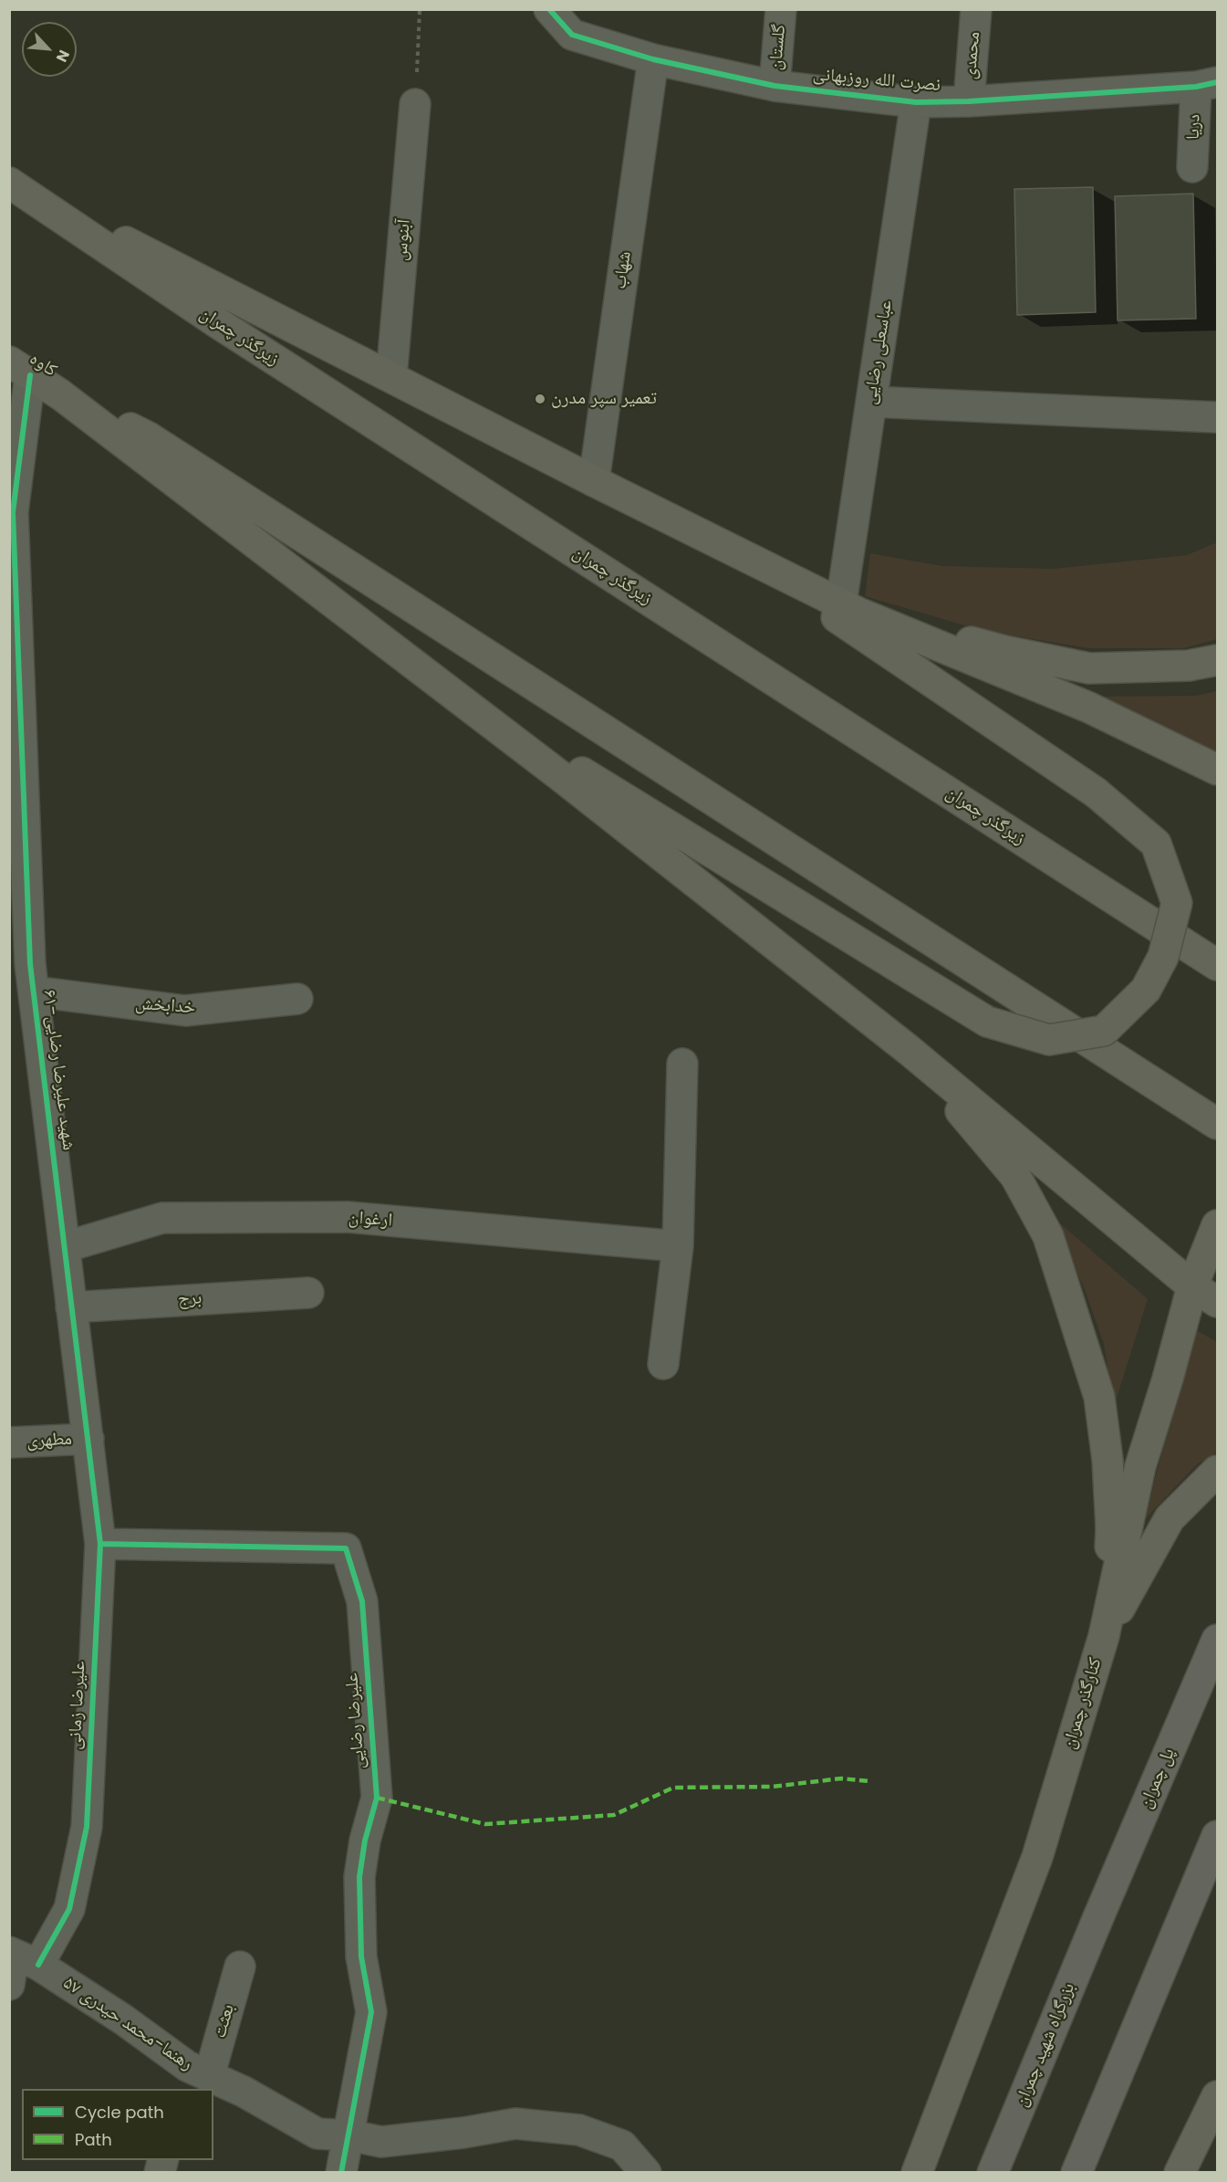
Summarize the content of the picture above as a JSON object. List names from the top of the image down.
{
  "streets": {
    "highway": ["پل چمران", "بزرگراه شهید چمران"],
    "main road": ["زیرگذر چمران", "کاوه", "کنارگذر چمران"],
    "street": [
      "گلستان",
      "محمدی",
      "نصرت الله روزبهانی",
      "دریا",
      "آبنوس",
      "شهاب",
      "عباسعلی رضایی",
      "خدابخش",
      "۶۱-شهید علیرضا رضایی",
      "ارغوان",
      "برج",
      "مطهری",
      "علیرضا زمانی",
      "علیرضا رضایی",
      "بعثت",
      "۵۷ رهنما-محمد حیدری"
    ]
  },
  "crossings": [
    ["گلستان", "نصرت الله روزبهانی"],
    ["محمدی", "نصرت الله روزبهانی"],
    ["نصرت الله روزبهانی", "دریا"],
    ["نصرت الله روزبهانی", "شهاب"],
    ["نصرت الله روزبهانی", "عباسعلی رضایی"],
    ["کاوه", "۶۱-شهید علیرضا رضایی"],
    ["خدابخش", "۶۱-شهید علیرضا رضایی"],
    ["۶۱-شهید علیرضا رضایی", "ارغوان"],
    ["۶۱-شهید علیرضا رضایی", "برج"],
    ["۶۱-شهید علیرضا رضایی", "مطهری"],
    ["۶۱-شهید علیرضا رضایی", "علیرضا زمانی"],
    ["مطهری", "علیرضا زمانی"],
    ["علیرضا زمانی", "علیرضا رضایی"],
    ["علیرضا زمانی", "۵۷ رهنما-محمد حیدری"],
    ["علیرضا رضایی", "۵۷ رهنما-محمد حیدری"],
    ["پل چمران", "بزرگراه شهید چمران"],
    ["بعثت", "۵۷ رهنما-محمد حیدری"]
  ],
  "places": ["تعمیر سپر مدرن"],
  "legend": ["Cycle path", "Path"],
  "north": "bottom right"
}
